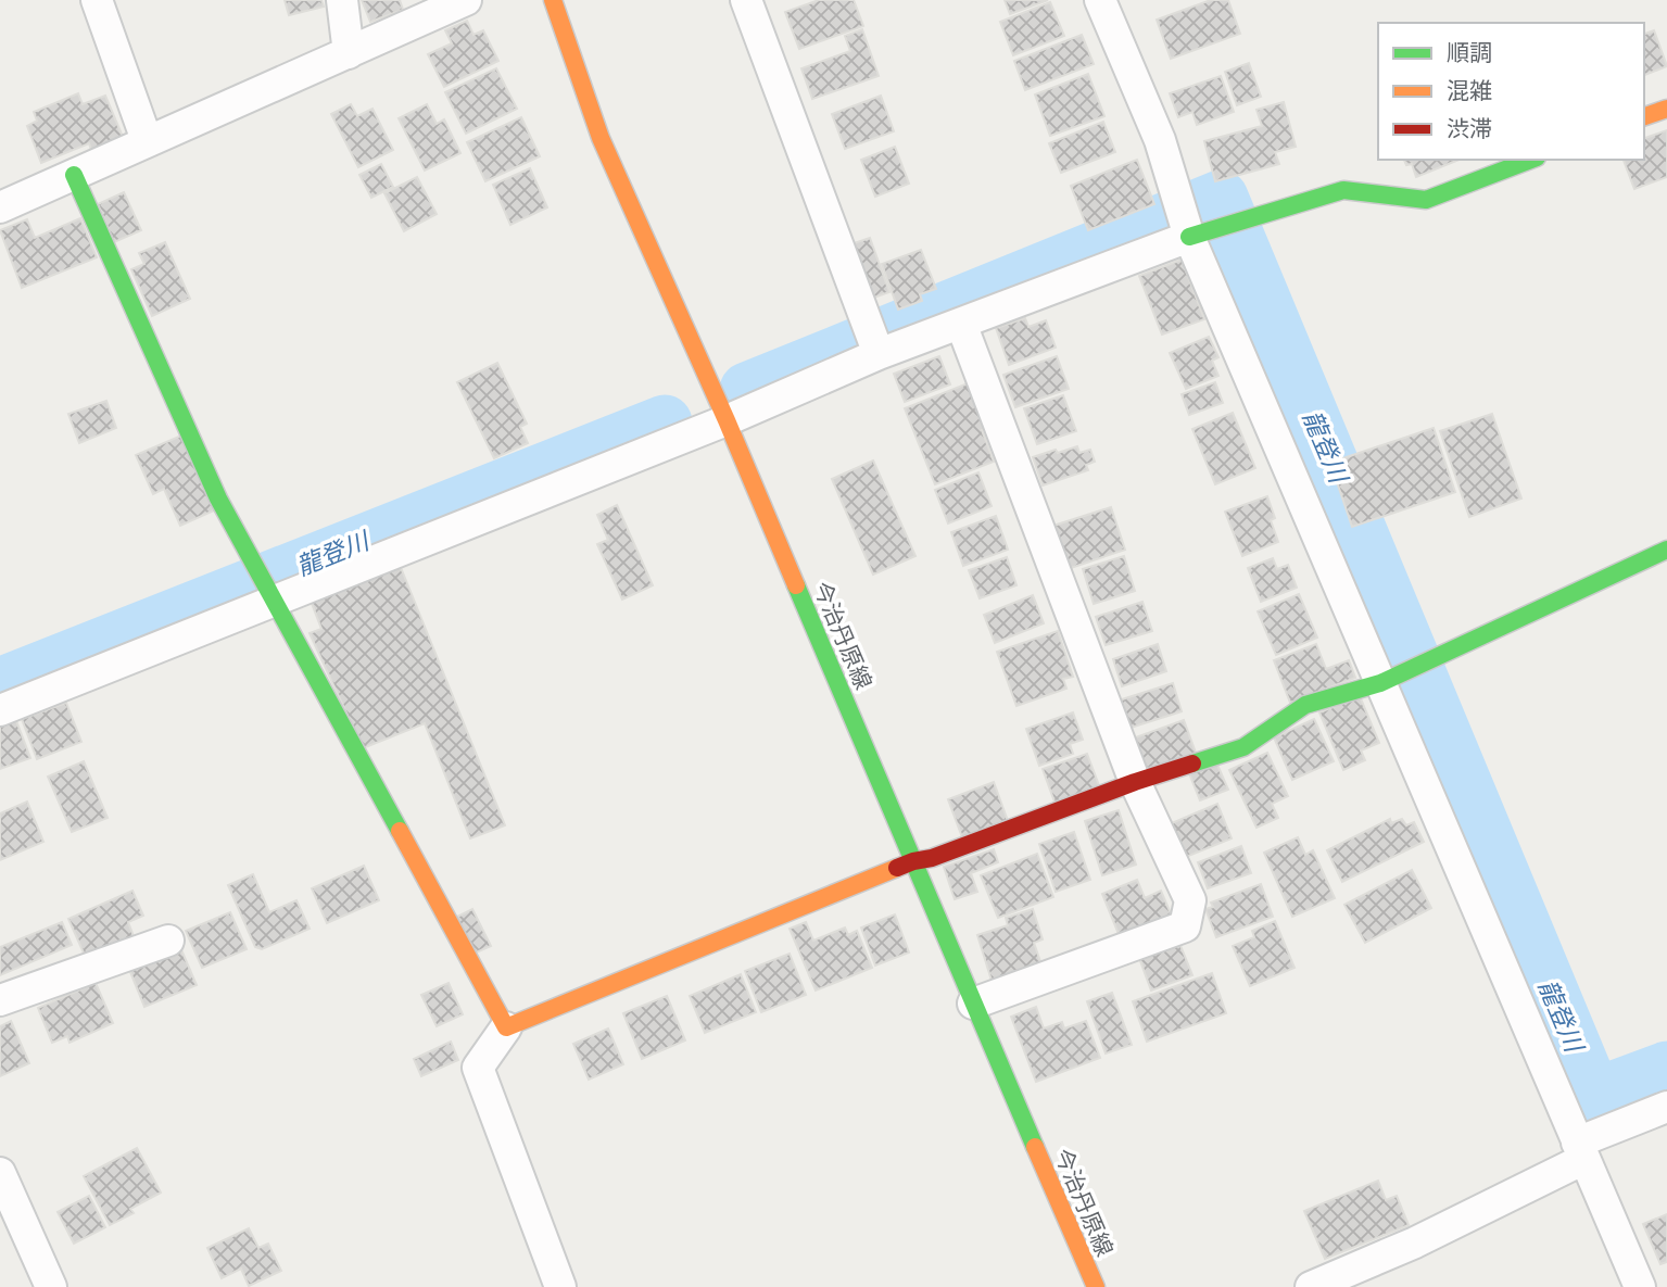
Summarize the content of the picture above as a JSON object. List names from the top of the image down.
{
  "streets": {
    "street": ["今治丹原線"]
  },
  "water": ["龍登川"],
  "legend": ["順調", "混雑", "渋滞"]
}
